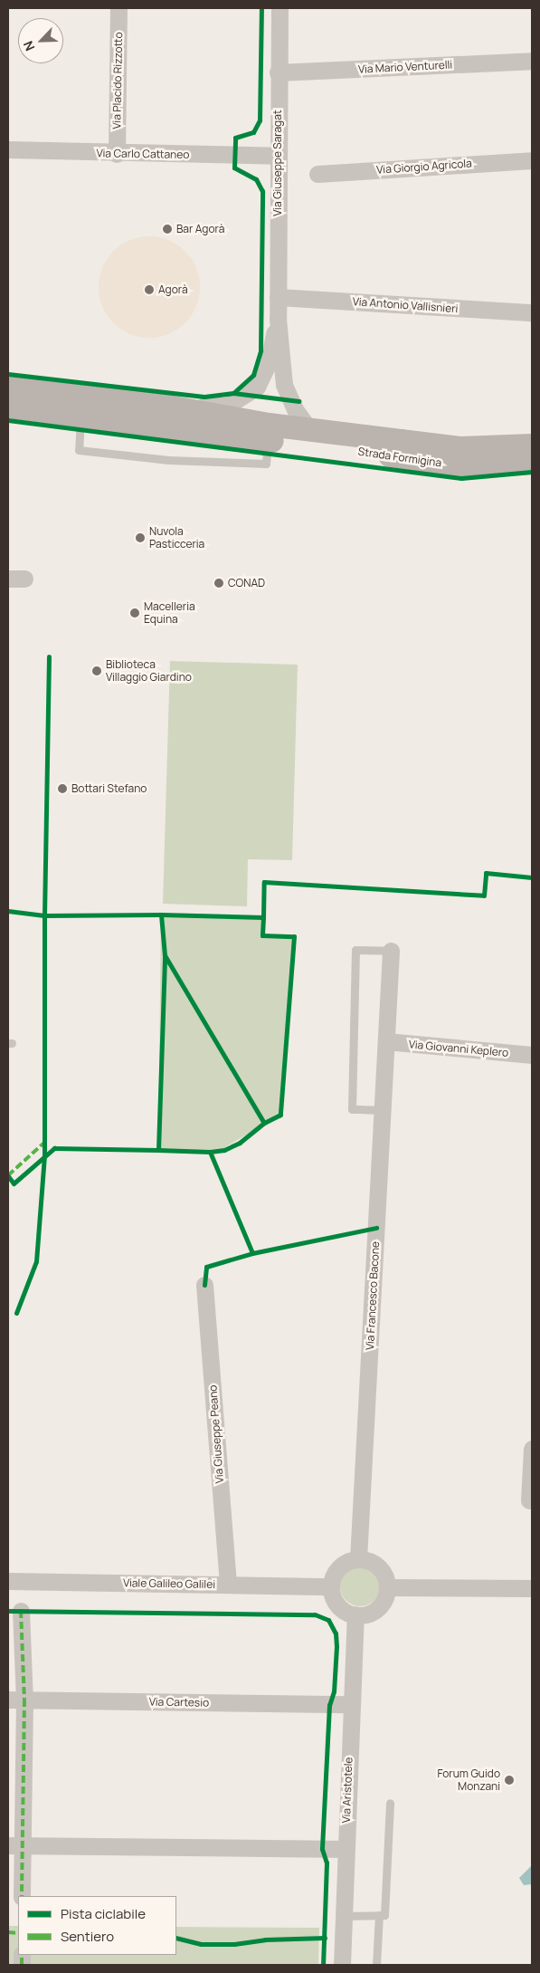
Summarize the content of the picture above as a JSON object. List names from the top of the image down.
{
  "streets": {
    "street": [
      "Via Mario Venturelli",
      "Via Placido Rizzotto",
      "Via Carlo Cattaneo",
      "Via Giuseppe Saragat",
      "Via Giorgio Agricola",
      "Via Antonio Vallisnieri",
      "Strada Formigina",
      "Via Giovanni Keplero",
      "Via Francesco Bacone",
      "Via Giuseppe Peano",
      "Viale Galileo Galilei",
      "Via Cartesio",
      "Via Aristotele"
    ]
  },
  "crossings": [
    ["Via Mario Venturelli", "Via Giuseppe Saragat"],
    ["Via Placido Rizzotto", "Via Carlo Cattaneo"],
    ["Via Carlo Cattaneo", "Via Giuseppe Saragat"],
    ["Via Giuseppe Saragat", "Via Antonio Vallisnieri"],
    ["Via Giuseppe Saragat", "Strada Formigina"],
    ["Via Giovanni Keplero", "Via Francesco Bacone"],
    ["Via Francesco Bacone", "Viale Galileo Galilei"],
    ["Via Francesco Bacone", "Via Aristotele"],
    ["Via Giuseppe Peano", "Viale Galileo Galilei"],
    ["Viale Galileo Galilei", "Via Aristotele"],
    ["Via Cartesio", "Via Aristotele"]
  ],
  "places": [
    "Bar Agorà",
    "Agorà",
    "Nuvola Pasticceria",
    "CONAD",
    "Macelleria Equina",
    "Biblioteca Villaggio Giardino",
    "Bottari Stefano",
    "Forum Guido Monzani"
  ],
  "legend": ["Pista ciclabile", "Sentiero"],
  "north": "bottom left"
}
